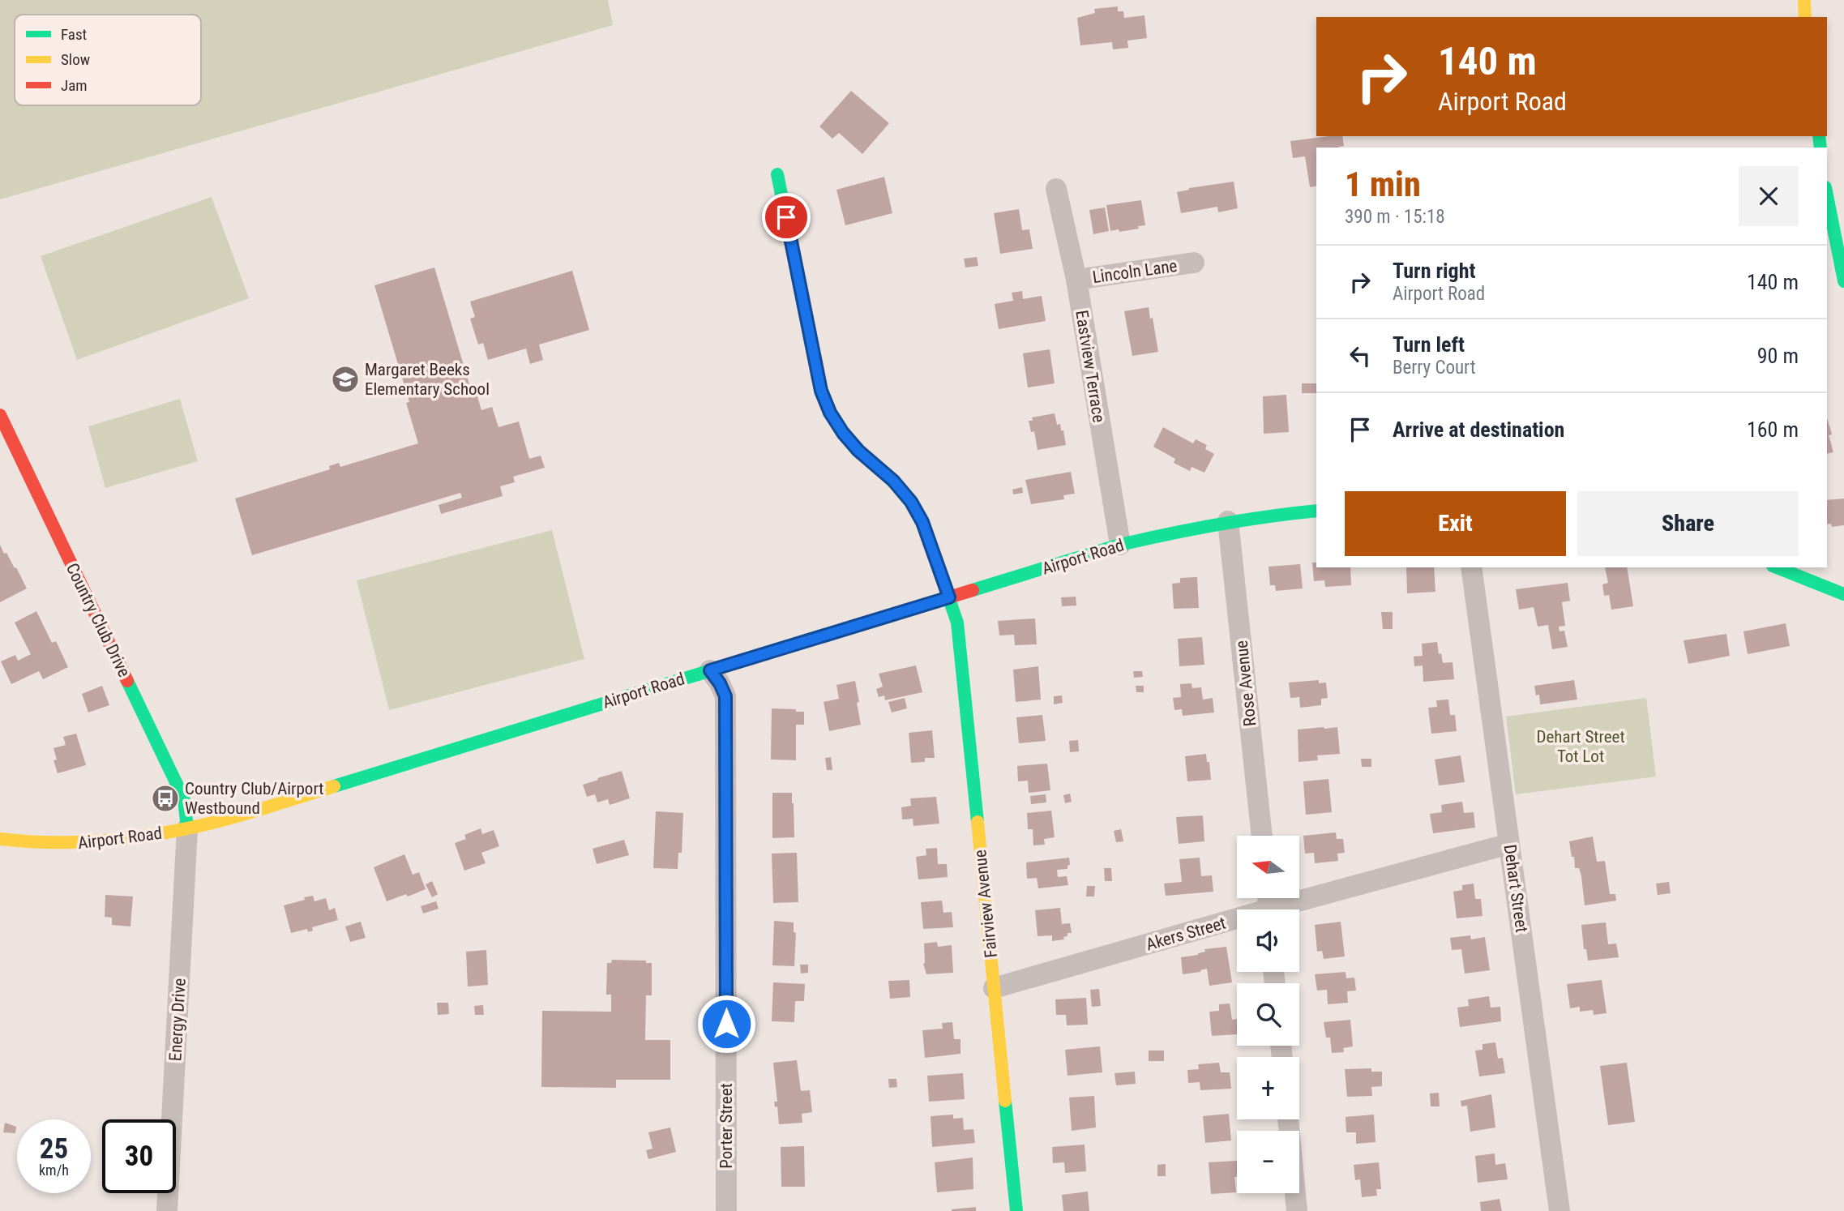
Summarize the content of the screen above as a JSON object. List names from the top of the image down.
{
  "streets": {
    "street": [
      "Lincoln Lane",
      "Eastview Terrace",
      "Airport Road",
      "Country Club Drive",
      "Rose Avenue",
      "Dehart Street",
      "Fairview Avenue",
      "Akers Street",
      "Energy Drive",
      "Porter Street"
    ]
  },
  "crossings": [
    ["Lincoln Lane", "Eastview Terrace"],
    ["Eastview Terrace", "Airport Road"],
    ["Airport Road", "Country Club Drive"],
    ["Airport Road", "Rose Avenue"],
    ["Airport Road", "Fairview Avenue"],
    ["Airport Road", "Energy Drive"],
    ["Airport Road", "Porter Street"],
    ["Country Club Drive", "Energy Drive"],
    ["Dehart Street", "Akers Street"],
    ["Fairview Avenue", "Akers Street"]
  ],
  "parks": ["Dehart Street Tot Lot"],
  "places": {
    "school or university": ["Margaret Beeks Elementary School"],
    "bus stop": ["Country Club/Airport Westbound"]
  },
  "legend": ["Fast", "Slow", "Jam"],
  "north": "left",
  "page": {
    "turn": ["140 m", "Airport Road"],
    "heading": ["1 min", "390 m · 15:18"],
    "list": [
      {
        "name": "Turn right",
        "note": "Airport Road",
        "value": "140 m"
      },
      {
        "name": "Turn left",
        "note": "Berry Court",
        "value": "90 m"
      },
      {
        "name": "Arrive at destination",
        "value": "160 m"
      }
    ],
    "buttons": ["Exit", "Share"],
    "map_buttons": ["+", "−"],
    "speed": "25 km/h",
    "limit": "30"
  }
}
